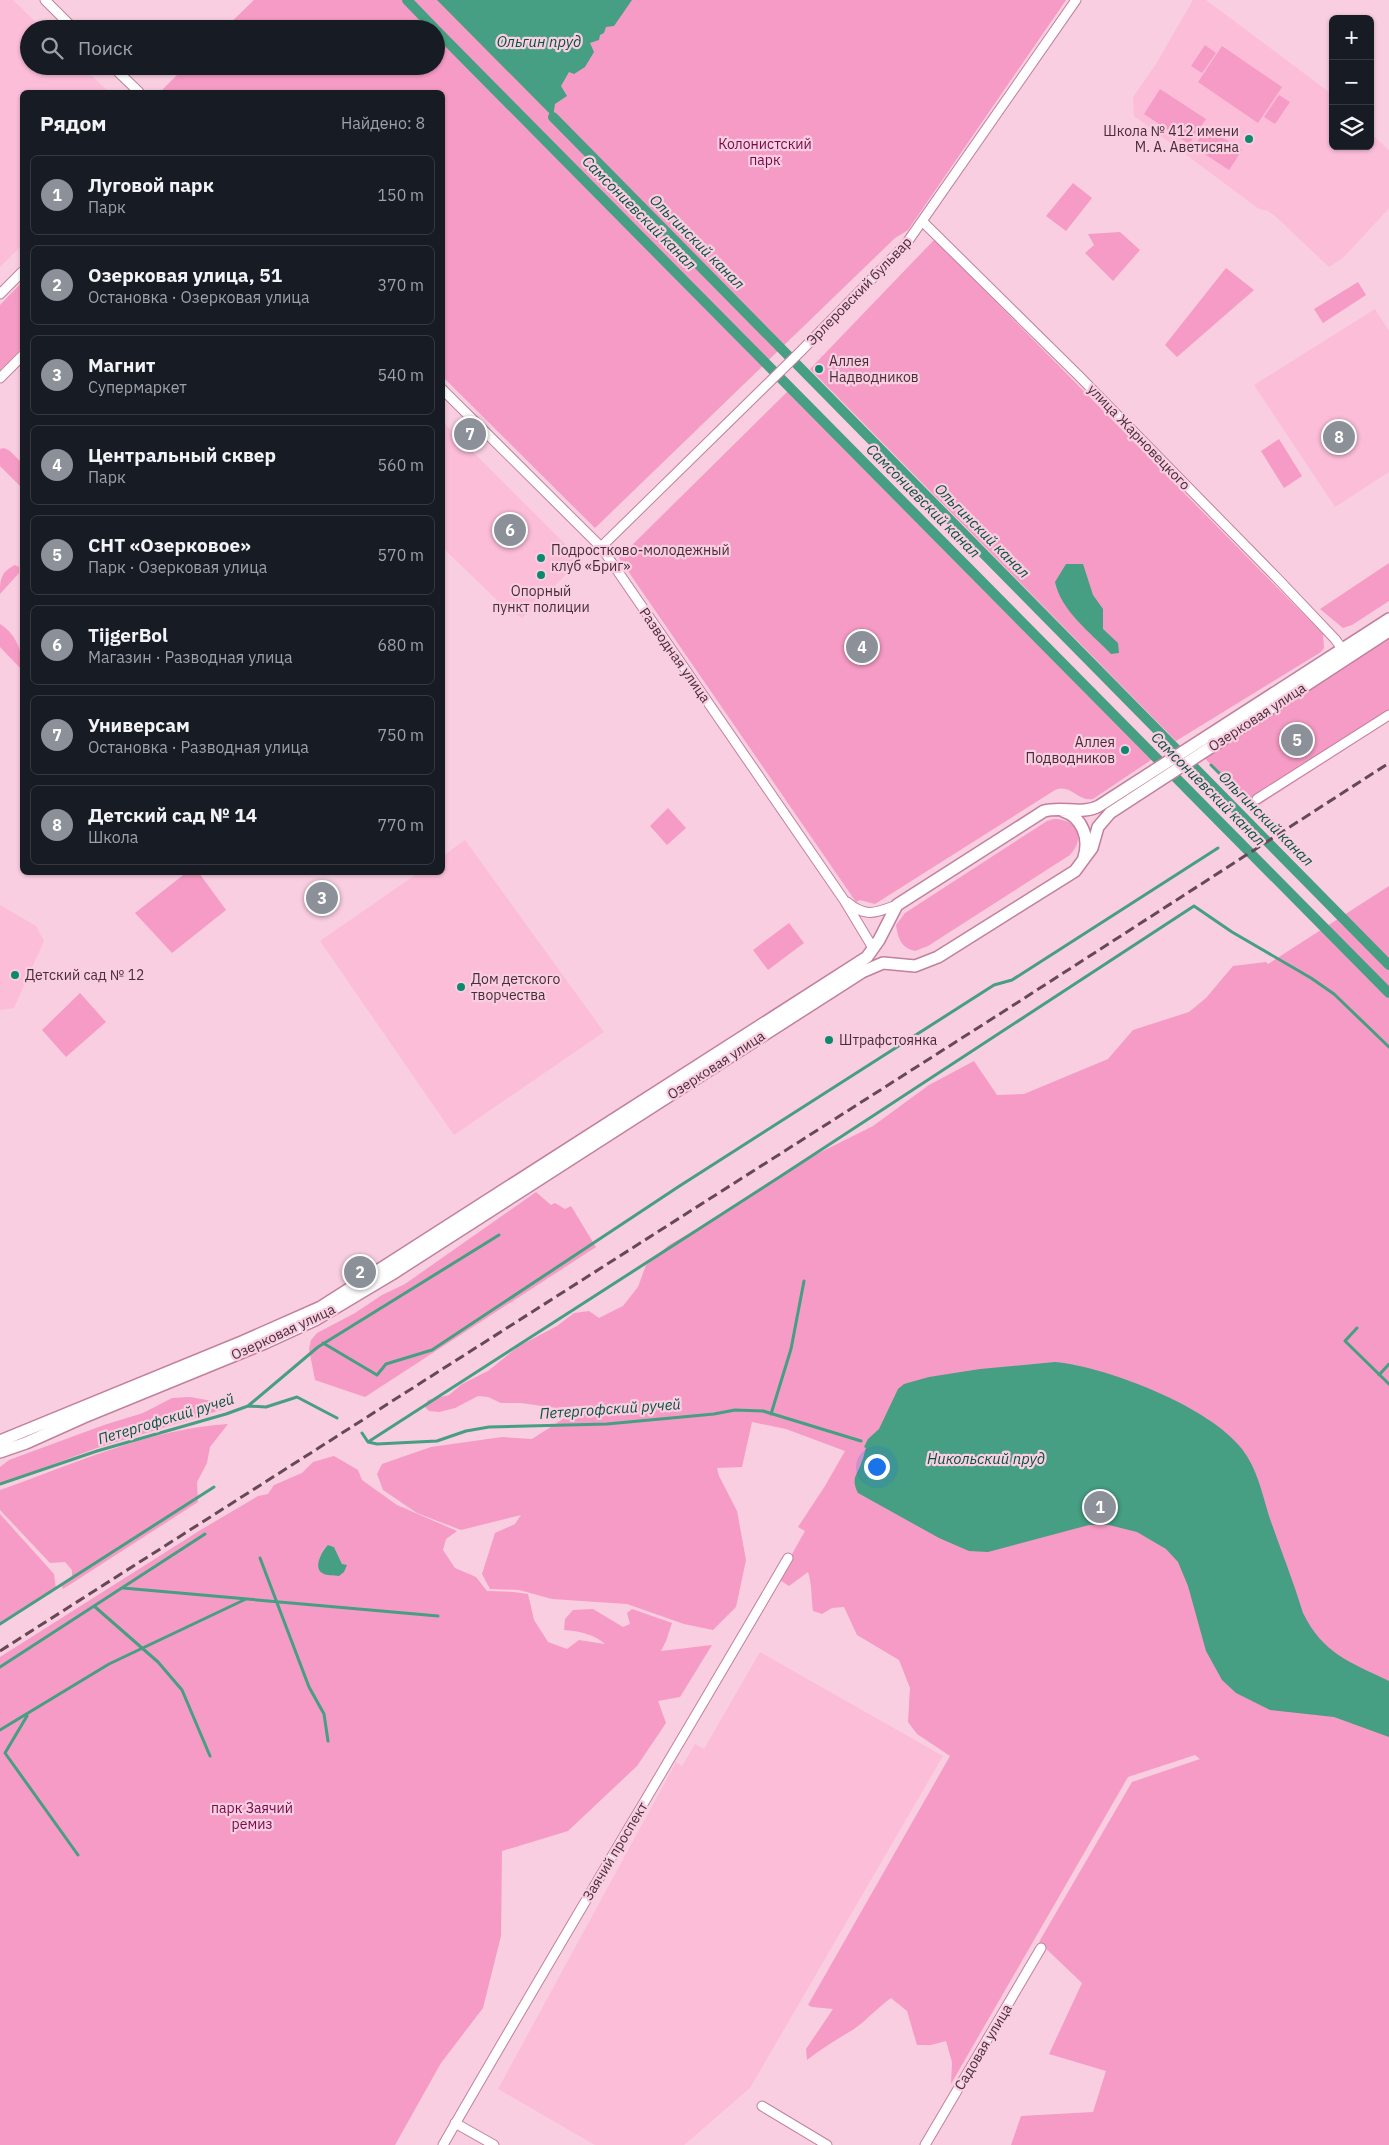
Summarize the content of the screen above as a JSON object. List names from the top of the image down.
{
  "streets": {
    "street": [
      "Эрлеровский бульвар",
      "улица Жарновецкого",
      "Разводная улица",
      "Озерковая улица",
      "Заячий проспект",
      "Садовая улица"
    ]
  },
  "crossings": [
    ["Эрлеровский бульвар", "улица Жарновецкого"],
    ["Эрлеровский бульвар", "Разводная улица"],
    ["улица Жарновецкого", "Озерковая улица"],
    ["Разводная улица", "Озерковая улица"]
  ],
  "water": [
    "Ольгин пруд",
    "Самсониевский канал",
    "Ольгинский канал",
    "Петергофский ручей",
    "Никольский пруд"
  ],
  "parks": ["Колонистский парк", "парк Заячий ремиз"],
  "places": [
    "Школа № 412 имени М. А. Аветисяна",
    "Аллея Надводников",
    "Подростково-молодежный клуб «Бриг»",
    "Опорный пункт полиции",
    "Аллея Подводников",
    "Детский сад № 12",
    "Дом детского творчества",
    "Штрафстоянка"
  ],
  "page": {
    "map_buttons": ["+", "−"],
    "search": "Поиск",
    "heading": ["Рядом", "Найдено: 8"],
    "list": [
      {
        "mark": "1",
        "name": "Луговой парк",
        "note": "Парк",
        "value": "150 m"
      },
      {
        "mark": "2",
        "name": "Озерковая улица, 51",
        "note": "Остановка · Озерковая улица",
        "value": "370 m"
      },
      {
        "mark": "3",
        "name": "Магнит",
        "note": "Супермаркет",
        "value": "540 m"
      },
      {
        "mark": "4",
        "name": "Центральный сквер",
        "note": "Парк",
        "value": "560 m"
      },
      {
        "mark": "5",
        "name": "СНТ «Озерковое»",
        "note": "Парк · Озерковая улица",
        "value": "570 m"
      },
      {
        "mark": "6",
        "name": "TijgerBol",
        "note": "Магазин · Разводная улица",
        "value": "680 m"
      },
      {
        "mark": "7",
        "name": "Универсам",
        "note": "Остановка · Разводная улица",
        "value": "750 m"
      },
      {
        "mark": "8",
        "name": "Детский сад № 14",
        "note": "Школа",
        "value": "770 m"
      }
    ],
    "pins": [
      "7",
      "8",
      "6",
      "4",
      "5",
      "3",
      "2",
      "1"
    ]
  }
}
